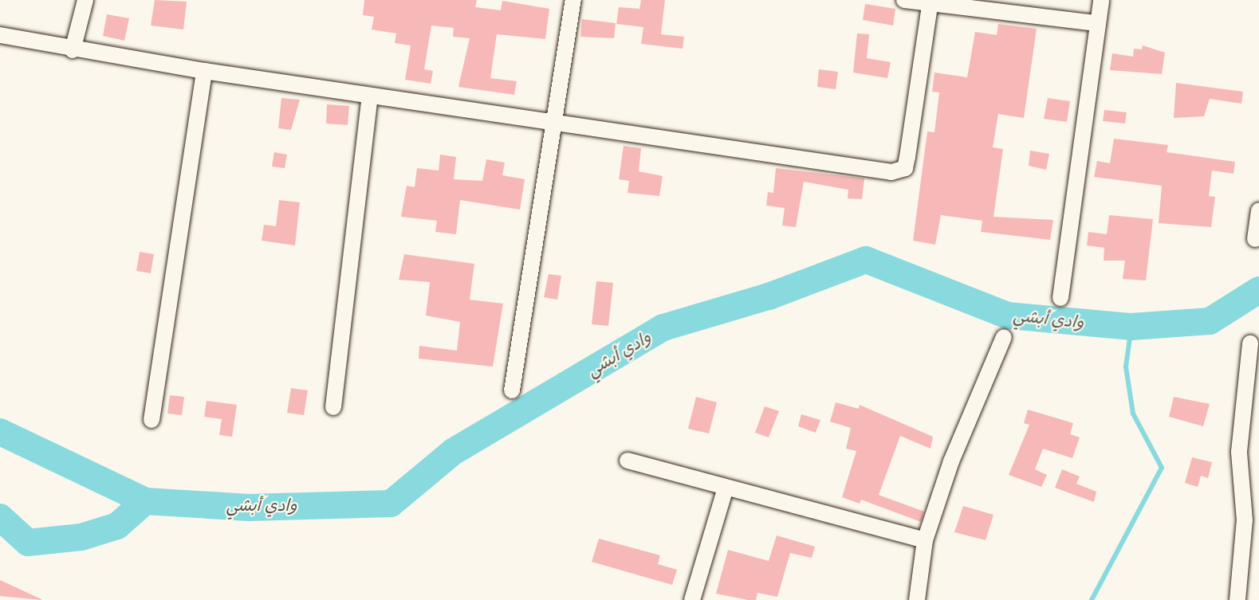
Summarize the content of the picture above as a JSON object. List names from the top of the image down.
{
  "water": ["وادي أبشي"]
}
